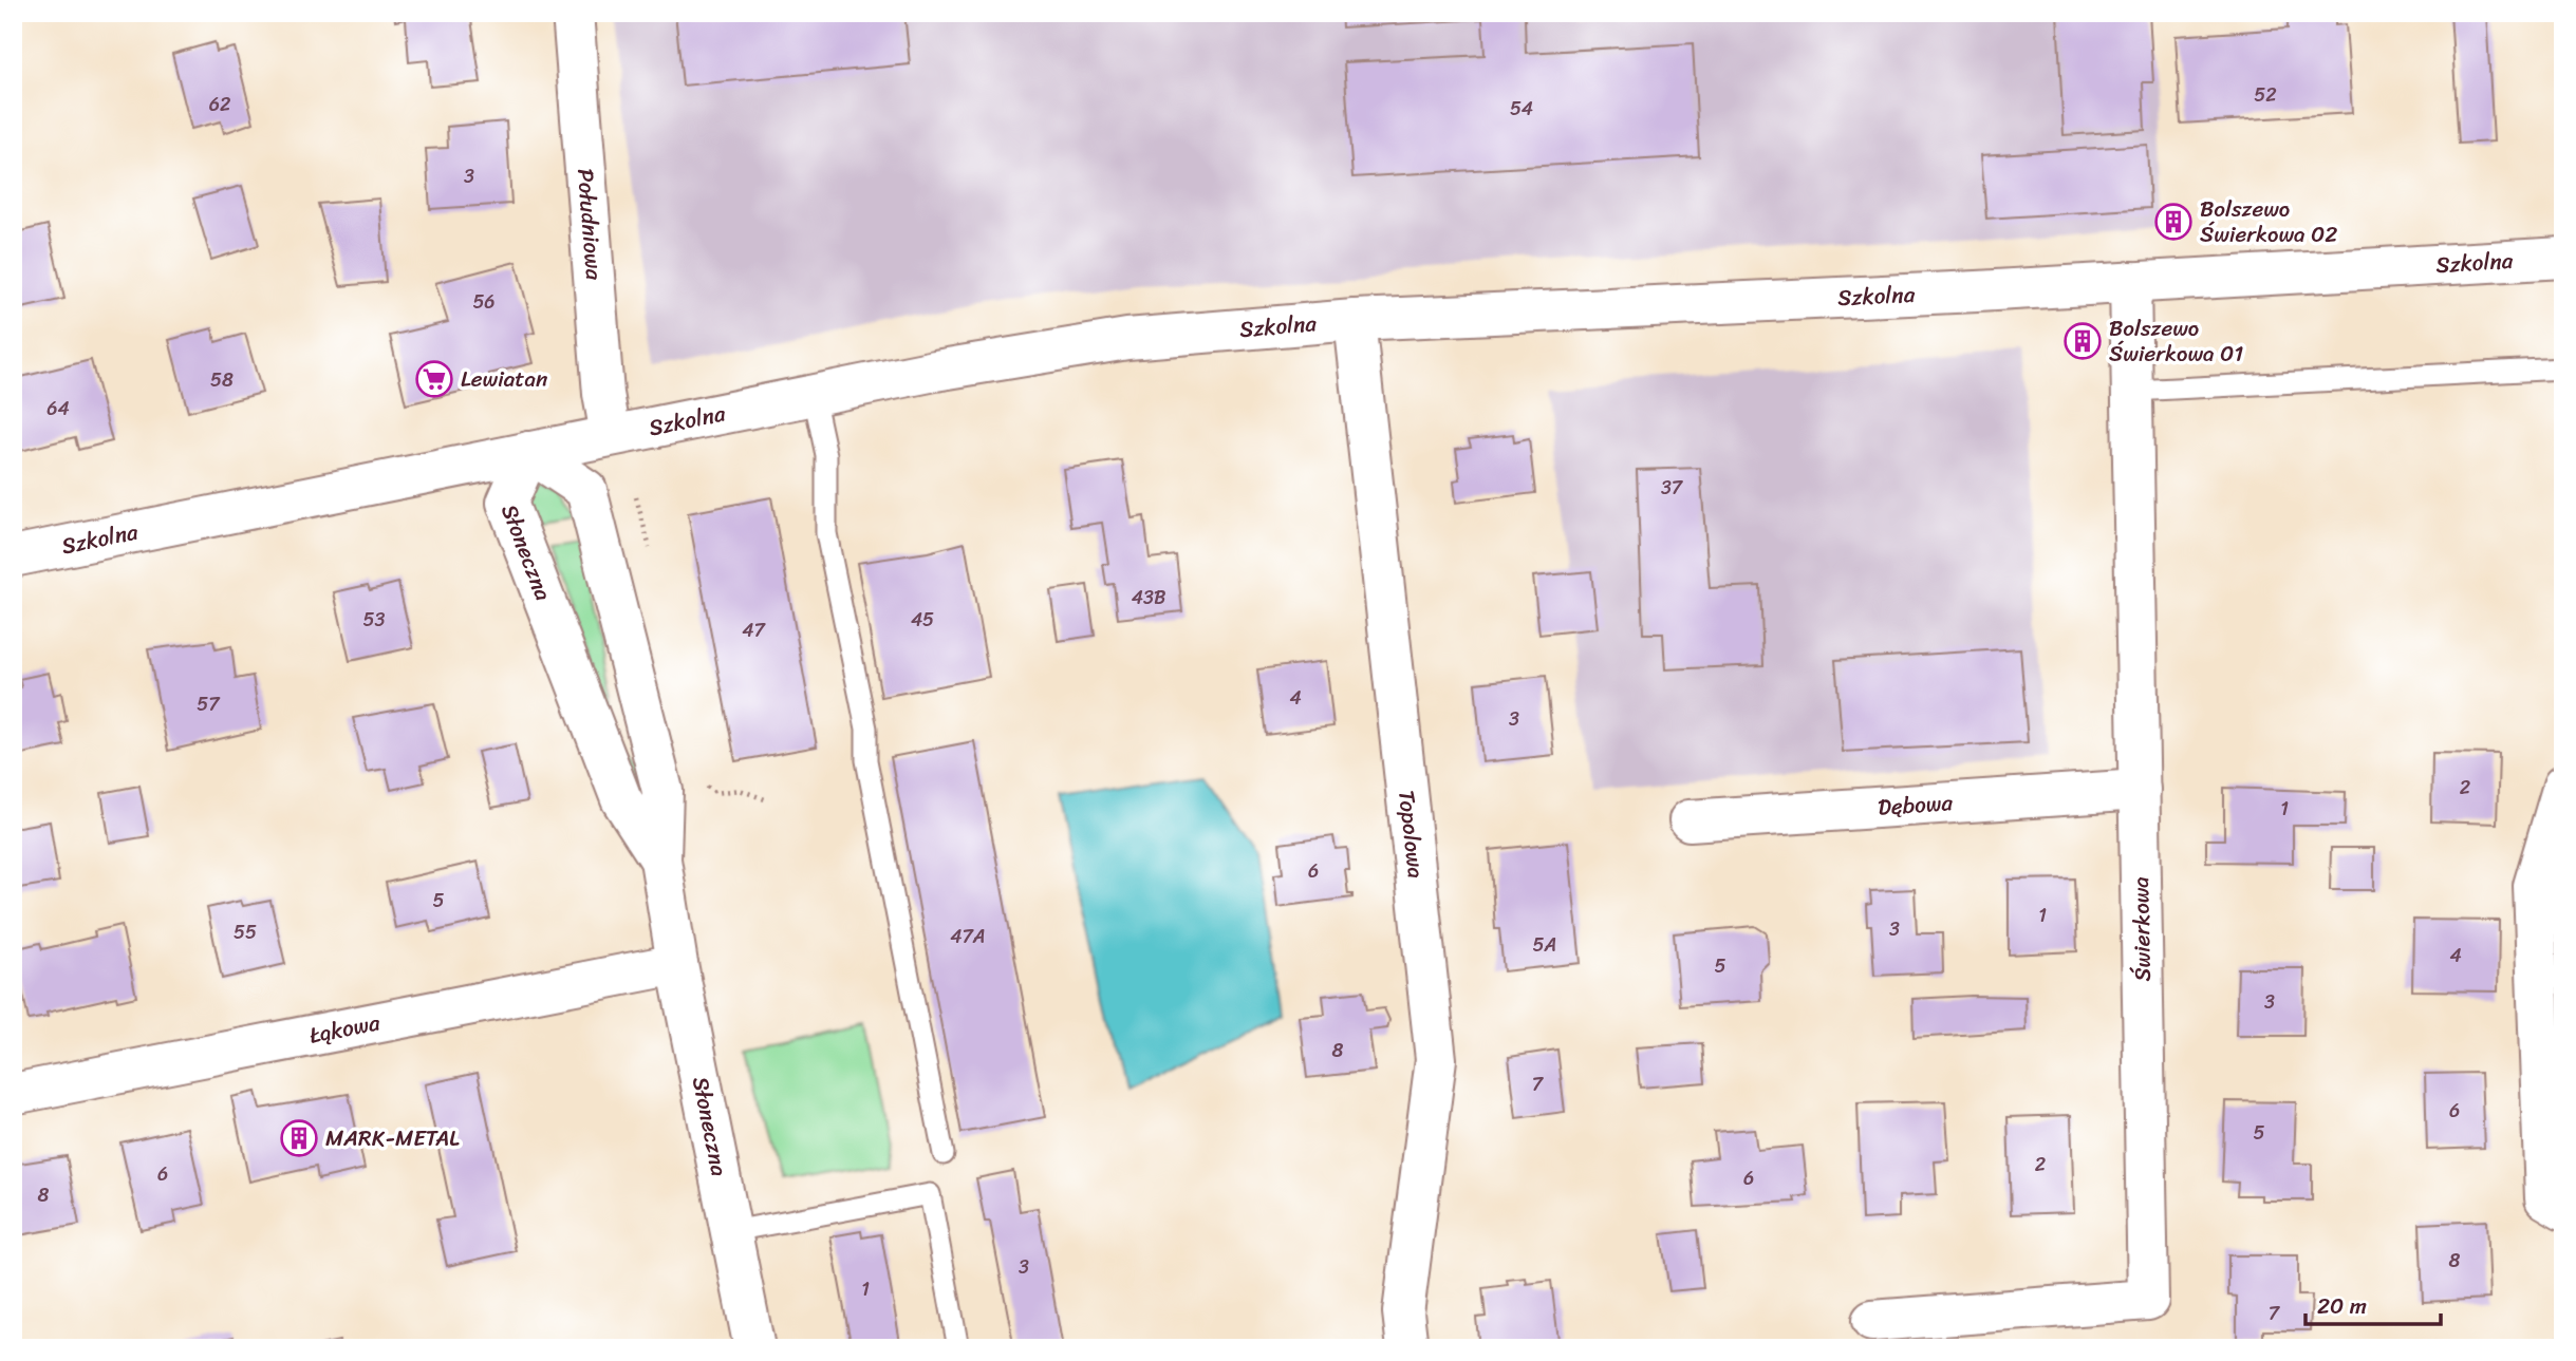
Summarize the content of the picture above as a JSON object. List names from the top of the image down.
{
  "streets": {
    "street": [
      "Południowa",
      "Szkolna",
      "Słoneczna",
      "Dębowa",
      "Topolowa",
      "Świerkowa",
      "Łąkowa"
    ]
  },
  "crossings": [
    ["Południowa", "Szkolna"],
    ["Szkolna", "Słoneczna"],
    ["Szkolna", "Topolowa"],
    ["Szkolna", "Świerkowa"],
    ["Słoneczna", "Łąkowa"],
    ["Dębowa", "Świerkowa"]
  ],
  "places": {
    "building": ["Bolszewo Świerkowa 02", "Bolszewo Świerkowa 01", "MARK-METAL"],
    "supermarket": ["Lewiatan"]
  },
  "house_numbers": [
    "52",
    "62",
    "54",
    "3",
    "56",
    "58",
    "64",
    "37",
    "43B",
    "53",
    "45",
    "47",
    "4",
    "57",
    "3",
    "2",
    "1",
    "6",
    "5",
    "1",
    "3",
    "55",
    "47A",
    "5A",
    "4",
    "5",
    "3",
    "8",
    "7",
    "6",
    "5",
    "2",
    "6",
    "6",
    "8",
    "8",
    "3",
    "1",
    "7"
  ],
  "scale_bar": "20 m"
}
